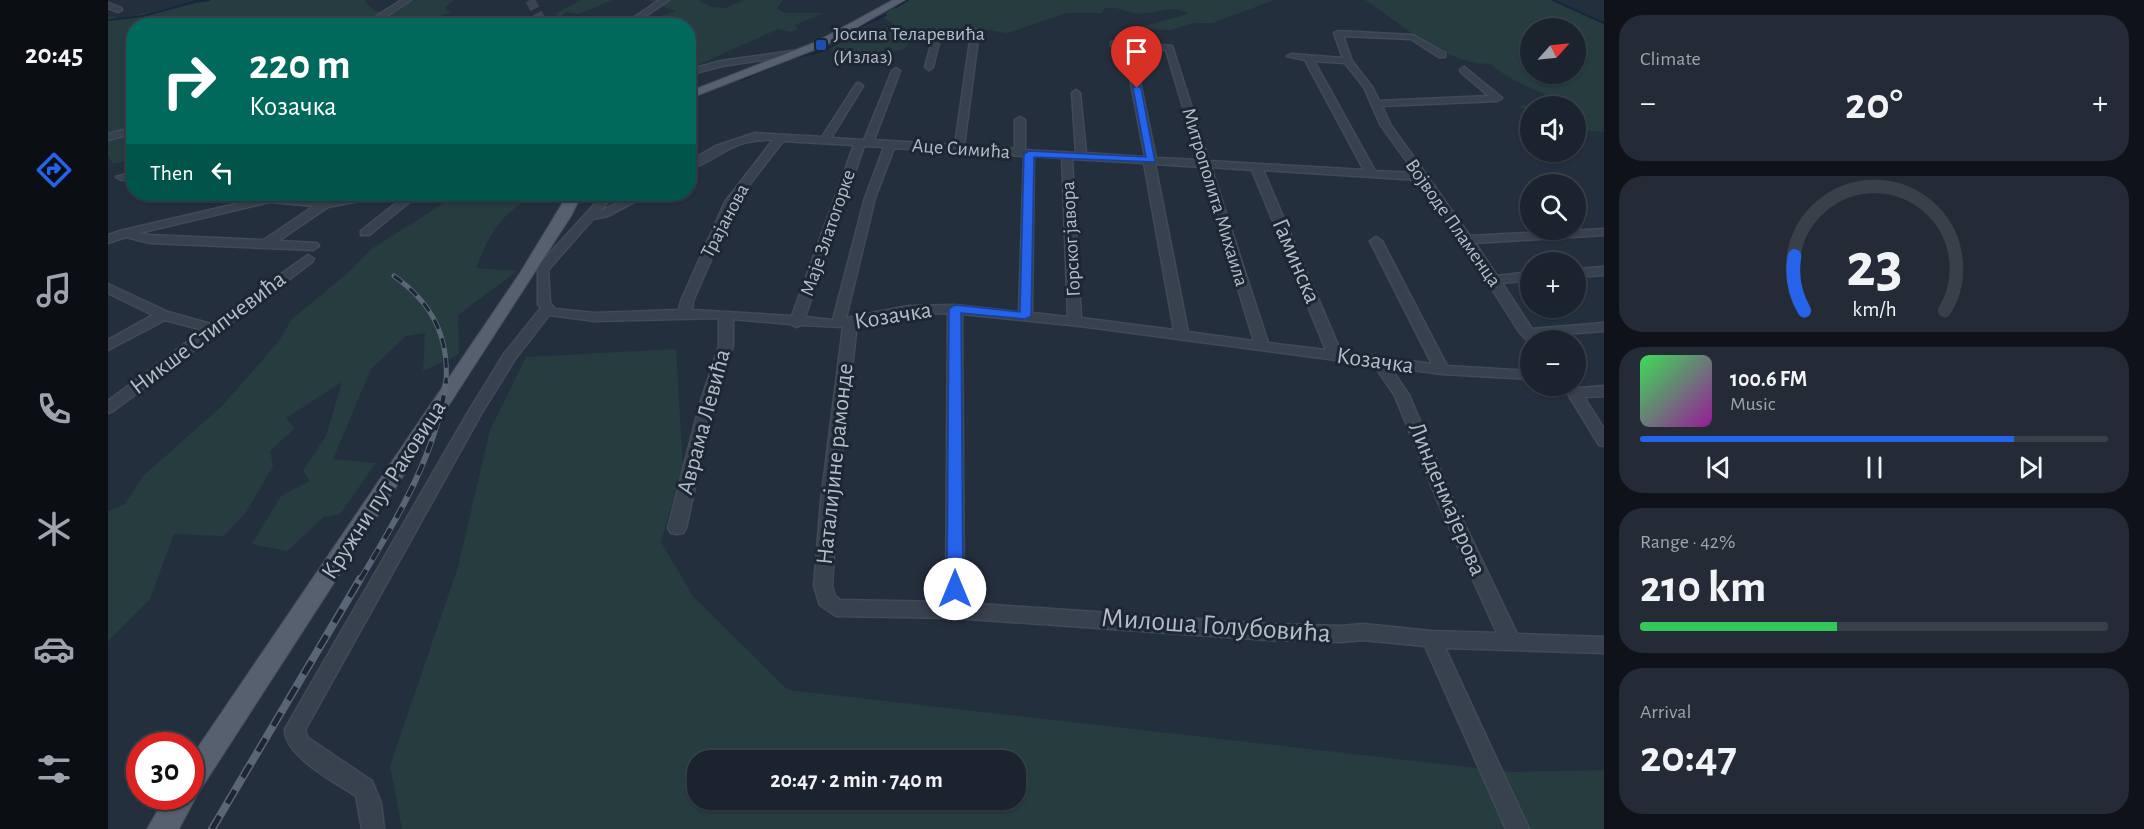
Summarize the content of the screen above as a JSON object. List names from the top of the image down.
{
  "streets": {
    "main road": ["Кружни пут Раковица"],
    "street": [
      "Аце Симића",
      "Митрополита Михаила",
      "Трајанова",
      "Војводе Пламенца",
      "Маје Златогорке",
      "Горског јавора",
      "Гаминска",
      "Козачка",
      "Никше Стипчевића",
      "Аврама Левића",
      "Наталијине рамонде",
      "Линденмајерова",
      "Милоша Голубовића"
    ]
  },
  "crossings": [
    ["Аце Симића", "Митрополита Михаила"],
    ["Аце Симића", "Трајанова"],
    ["Аце Симића", "Војводе Пламенца"],
    ["Аце Симића", "Маје Златогорке"],
    ["Аце Симића", "Горског јавора"],
    ["Аце Симића", "Гаминска"],
    ["Аце Симића", "Наталијине рамонде"],
    ["Митрополита Михаила", "Козачка"],
    ["Трајанова", "Козачка"],
    ["Маје Златогорке", "Козачка"],
    ["Горског јавора", "Козачка"],
    ["Гаминска", "Козачка"],
    ["Козачка", "Аврама Левића"],
    ["Козачка", "Наталијине рамонде"],
    ["Козачка", "Линденмајерова"],
    ["Наталијине рамонде", "Милоша Голубовића"],
    ["Линденмајерова", "Милоша Голубовића"]
  ],
  "places": {
    "transit": ["Јосипа Теларевића (Излаз)"]
  },
  "north": "top right",
  "page": {
    "tabs": "20:45",
    "tile": [
      "Climate",
      ["Range · 42%", "210 km"],
      ["Arrival", "20:47"]
    ],
    "map_buttons": ["+", "−"],
    "turn": ["220 m", "Козачка"],
    "heat": ["−", "20°", "+"],
    "then": "Then",
    "song": ["100.6 FM", "Music"],
    "limit": "30",
    "trip": "20:47 · 2 min · 740 m",
    "gauge": ["23", "km/h"]
  }
}
